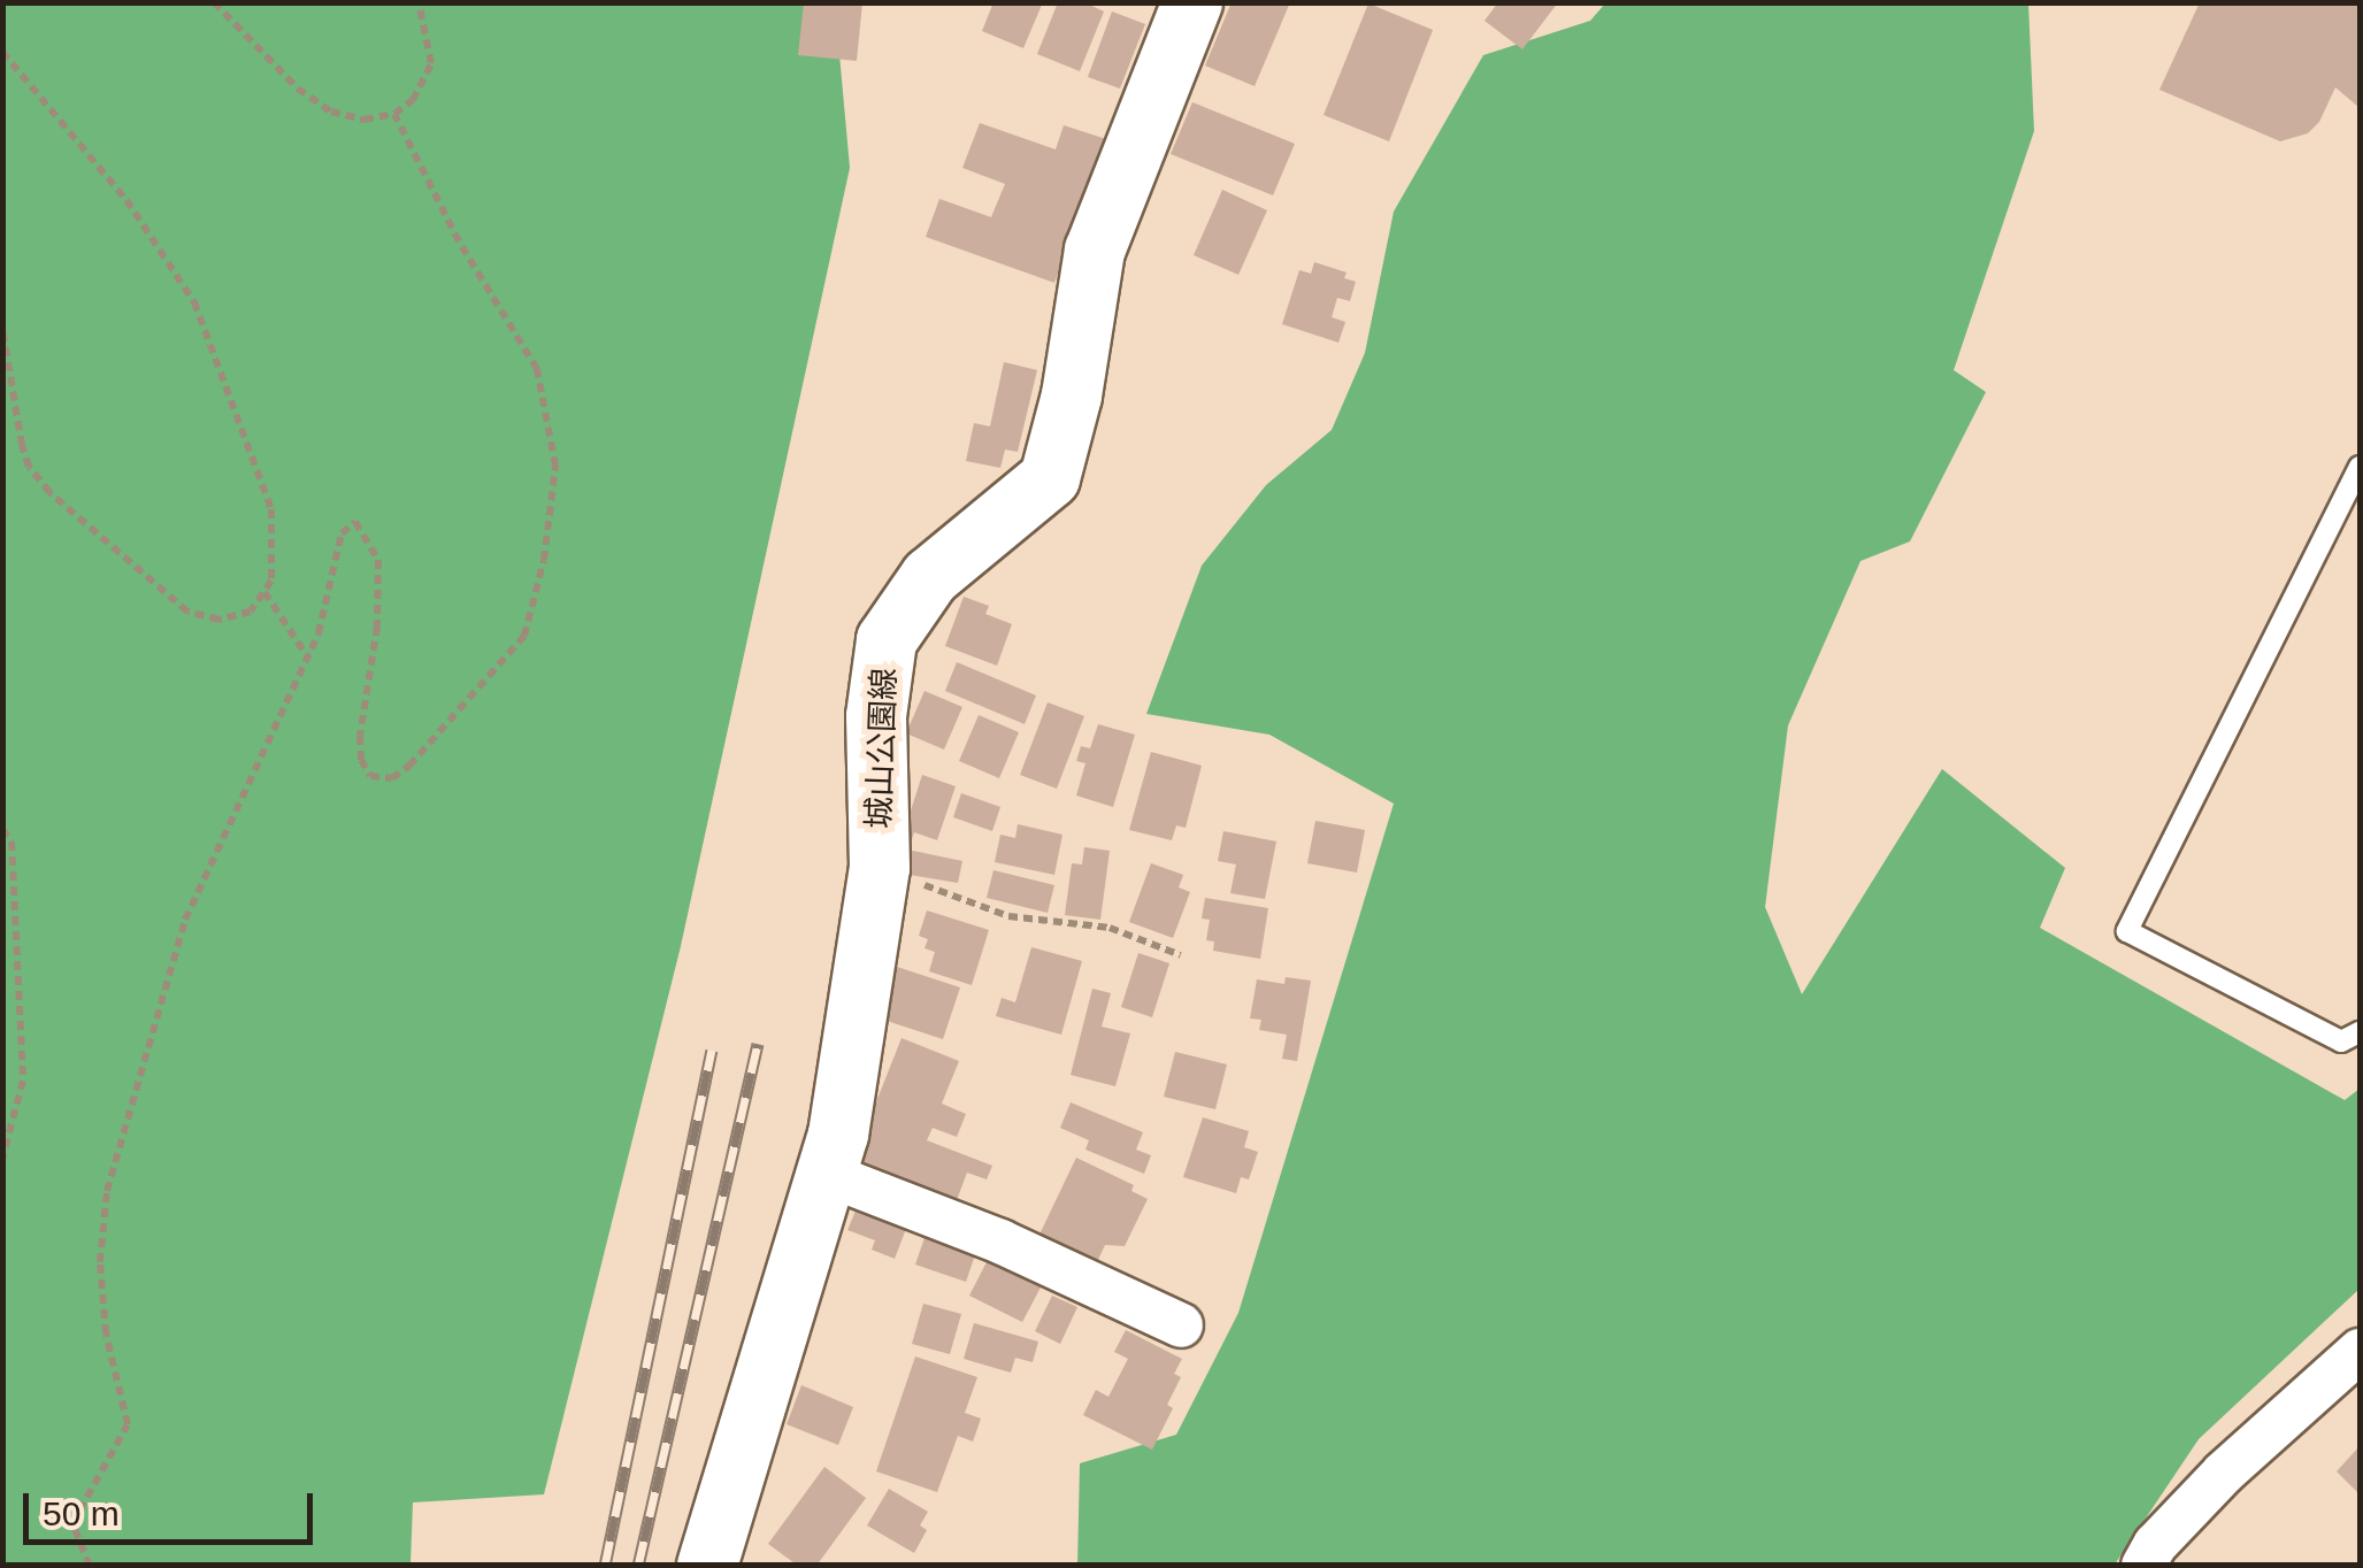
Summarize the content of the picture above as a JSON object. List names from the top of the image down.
{
  "streets": {
    "street": ["城山公園線"]
  },
  "scale_bar": "50 m"
}
